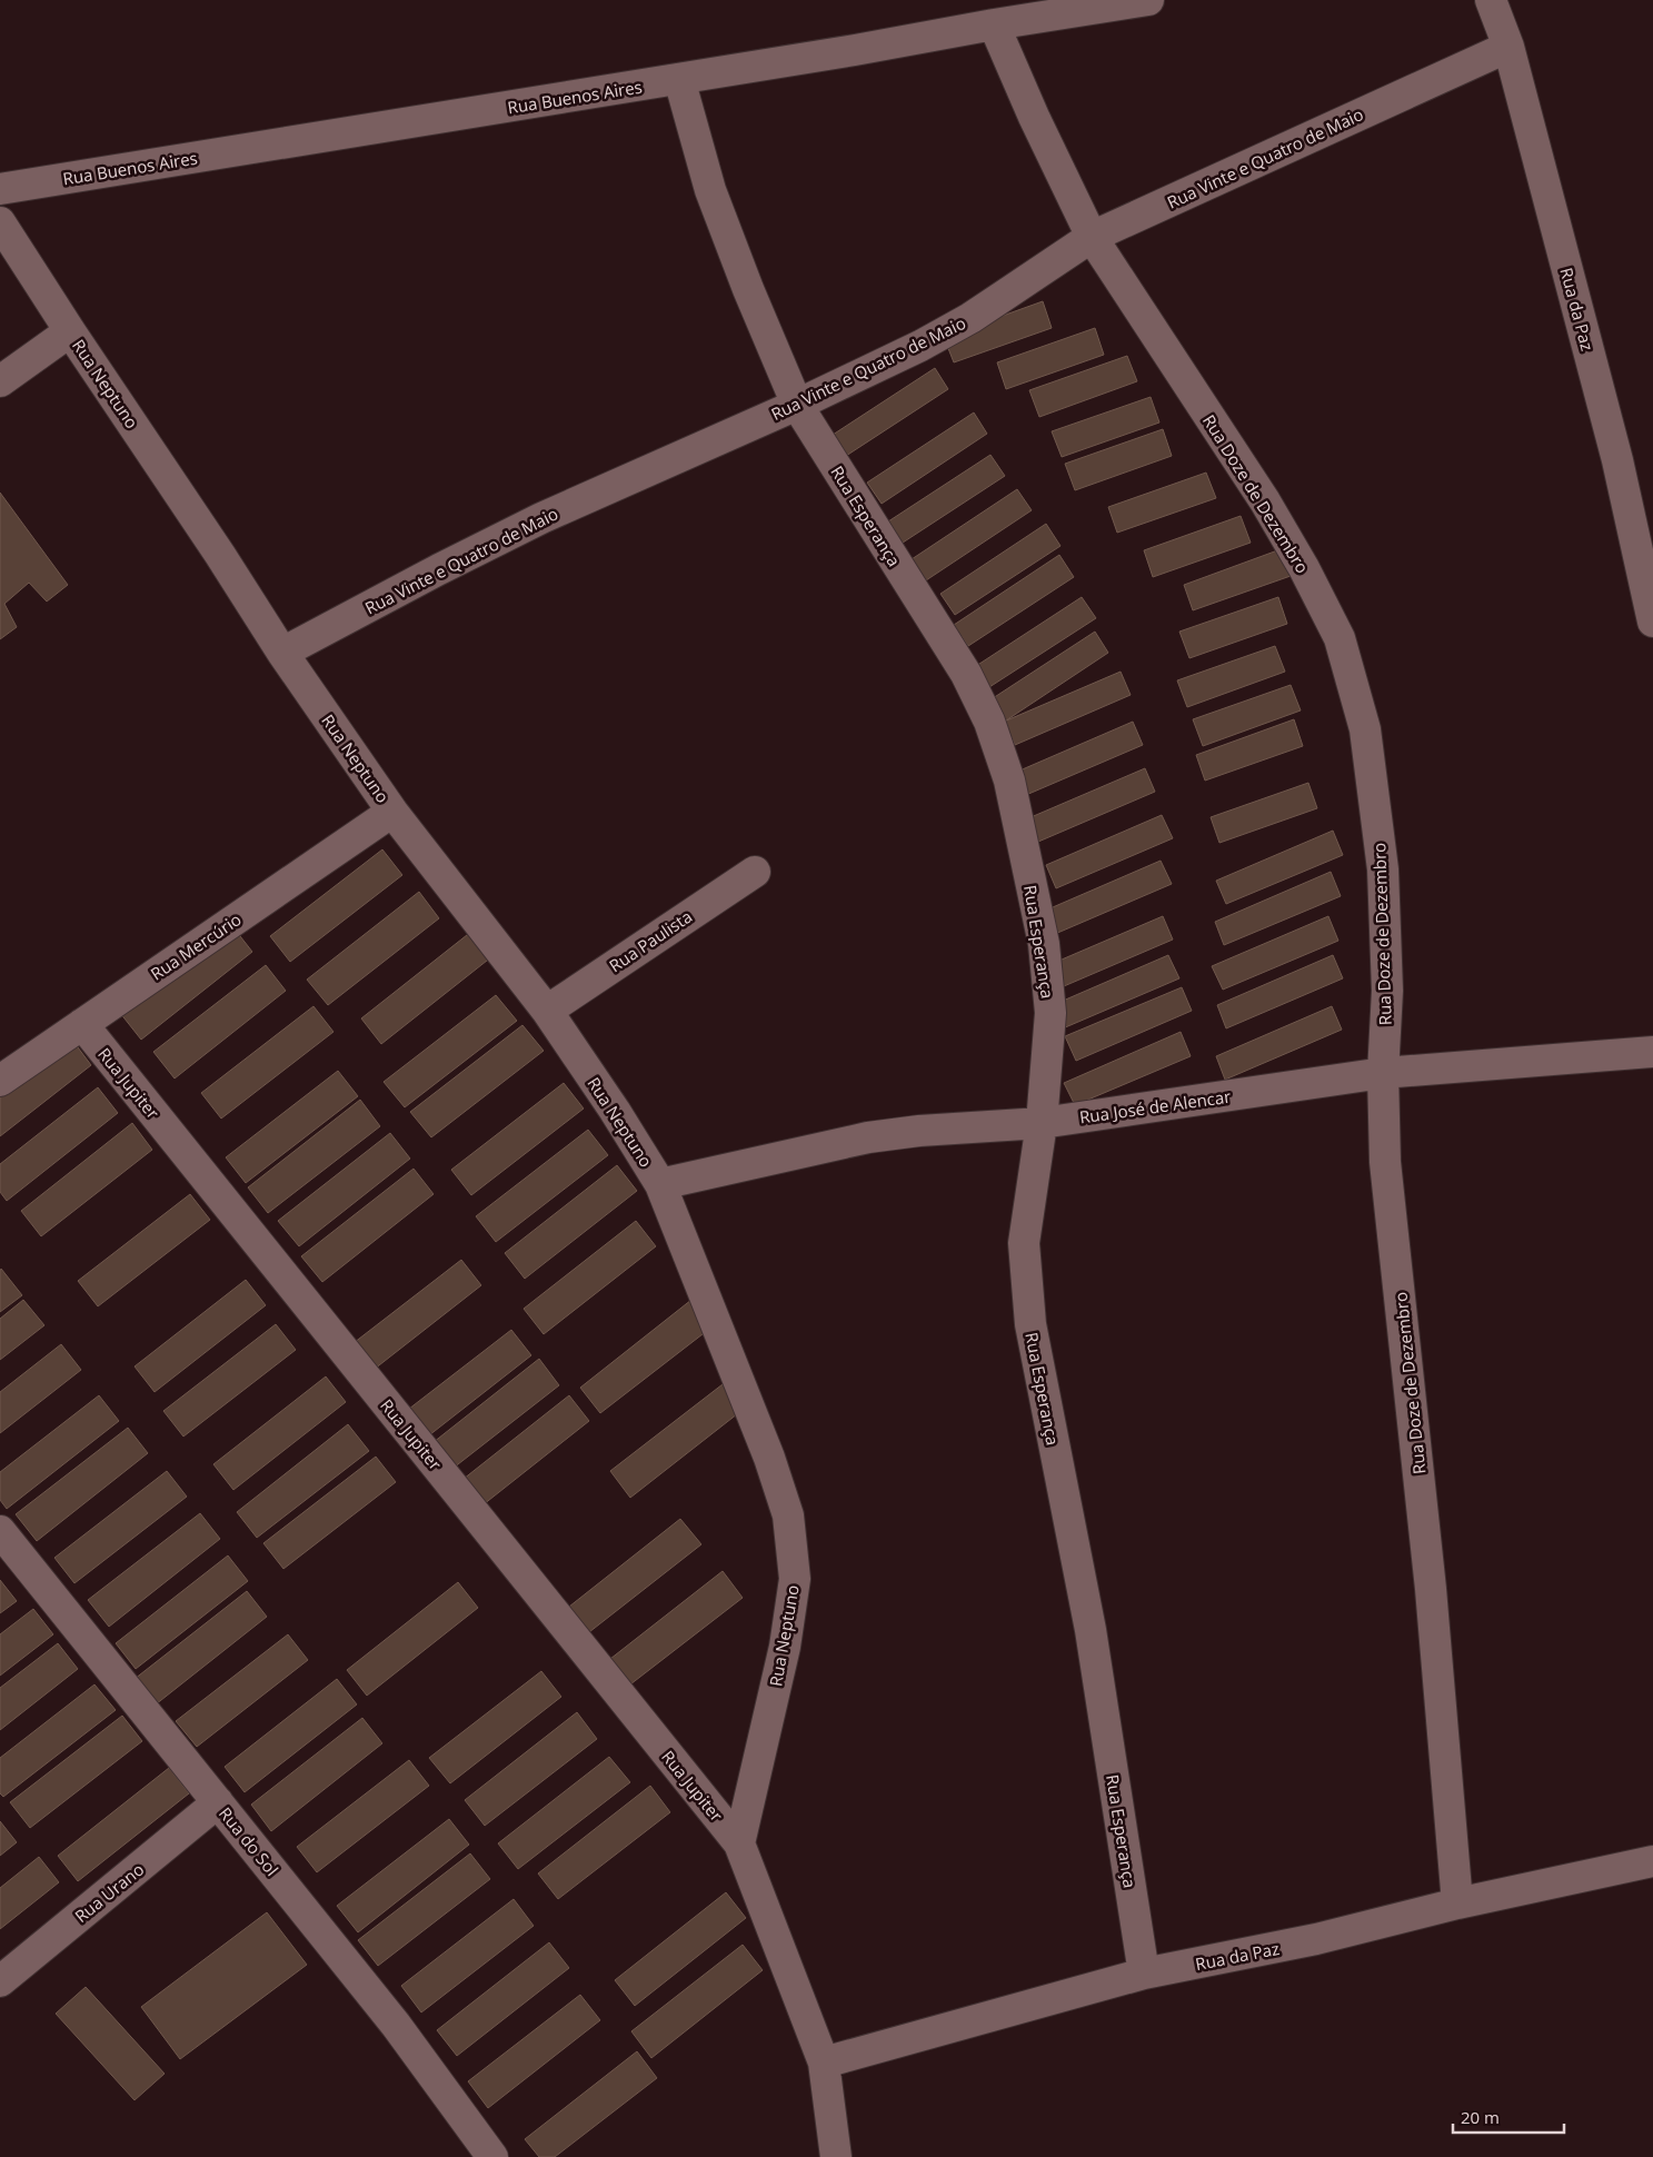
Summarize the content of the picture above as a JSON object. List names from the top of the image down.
{
  "streets": {
    "street": [
      "Rua Buenos Aires",
      "Rua Vinte e Quatro de Maio",
      "Rua da Paz",
      "Rua Neptuno",
      "Rua Doze de Dezembro",
      "Rua Esperança",
      "Rua Paulista",
      "Rua Mercúrio",
      "Rua Jupiter",
      "Rua José de Alencar",
      "Rua do Sol",
      "Rua Urano"
    ]
  },
  "crossings": [
    ["Rua Buenos Aires", "Rua Doze de Dezembro"],
    ["Rua Buenos Aires", "Rua Esperança"],
    ["Rua Vinte e Quatro de Maio", "Rua da Paz"],
    ["Rua Vinte e Quatro de Maio", "Rua Neptuno"],
    ["Rua Vinte e Quatro de Maio", "Rua Doze de Dezembro"],
    ["Rua Vinte e Quatro de Maio", "Rua Esperança"],
    ["Rua da Paz", "Rua Doze de Dezembro"],
    ["Rua da Paz", "Rua Esperança"],
    ["Rua Neptuno", "Rua Paulista"],
    ["Rua Neptuno", "Rua Mercúrio"],
    ["Rua Neptuno", "Rua Jupiter"],
    ["Rua Neptuno", "Rua José de Alencar"],
    ["Rua Doze de Dezembro", "Rua José de Alencar"],
    ["Rua Esperança", "Rua José de Alencar"],
    ["Rua Mercúrio", "Rua Jupiter"],
    ["Rua do Sol", "Rua Urano"]
  ],
  "scale_bar": "20 m"
}
